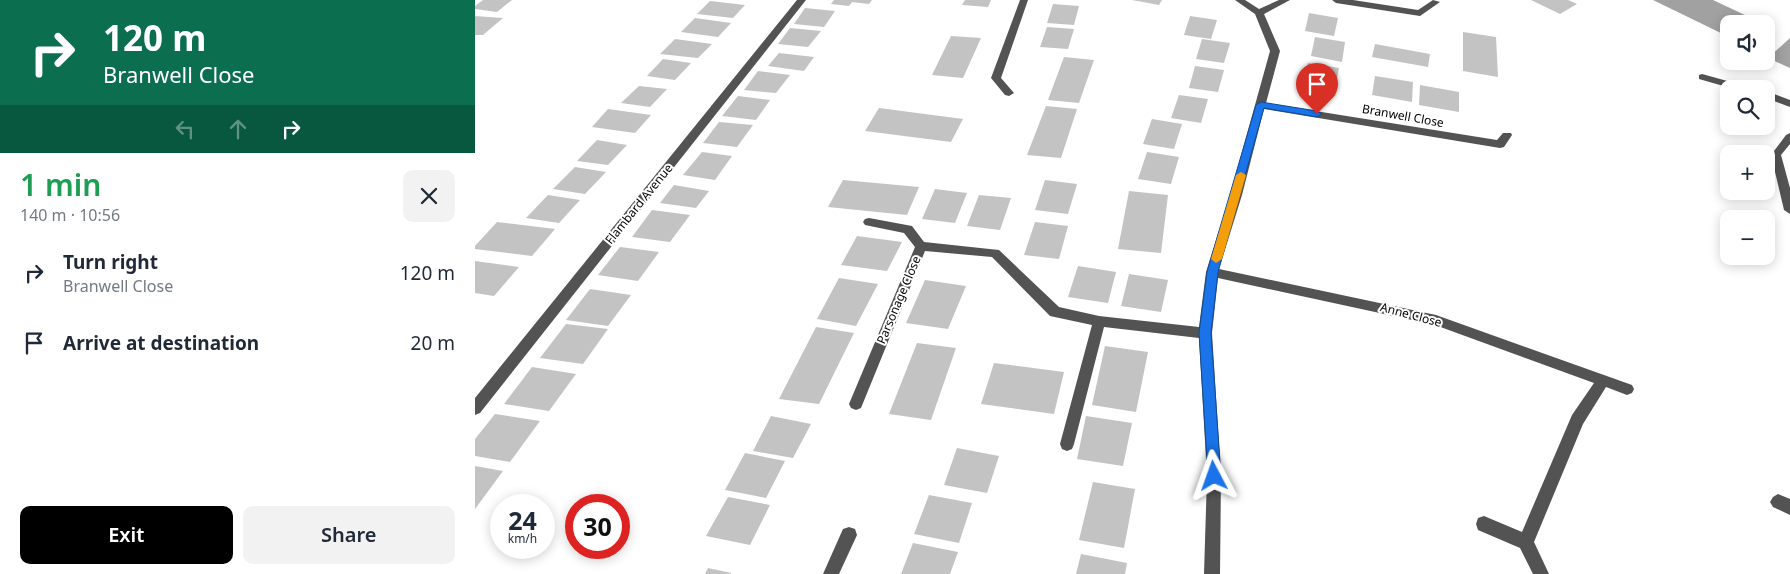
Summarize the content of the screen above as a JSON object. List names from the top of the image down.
{
  "streets": {
    "street": [
      "Branwell Close",
      "Flambard Avenue",
      "Parsonage Close",
      "Anne Close"
    ]
  },
  "page": {
    "turn": ["120 m", "Branwell Close"],
    "map_buttons": ["+", "−"],
    "heading": ["1 min", "140 m · 10:56"],
    "list": [
      {
        "name": "Turn right",
        "note": "Branwell Close",
        "value": "120 m"
      },
      {
        "name": "Arrive at destination",
        "value": "20 m"
      }
    ],
    "speed": "24 km/h",
    "limit": "30",
    "buttons": ["Exit", "Share"]
  }
}
